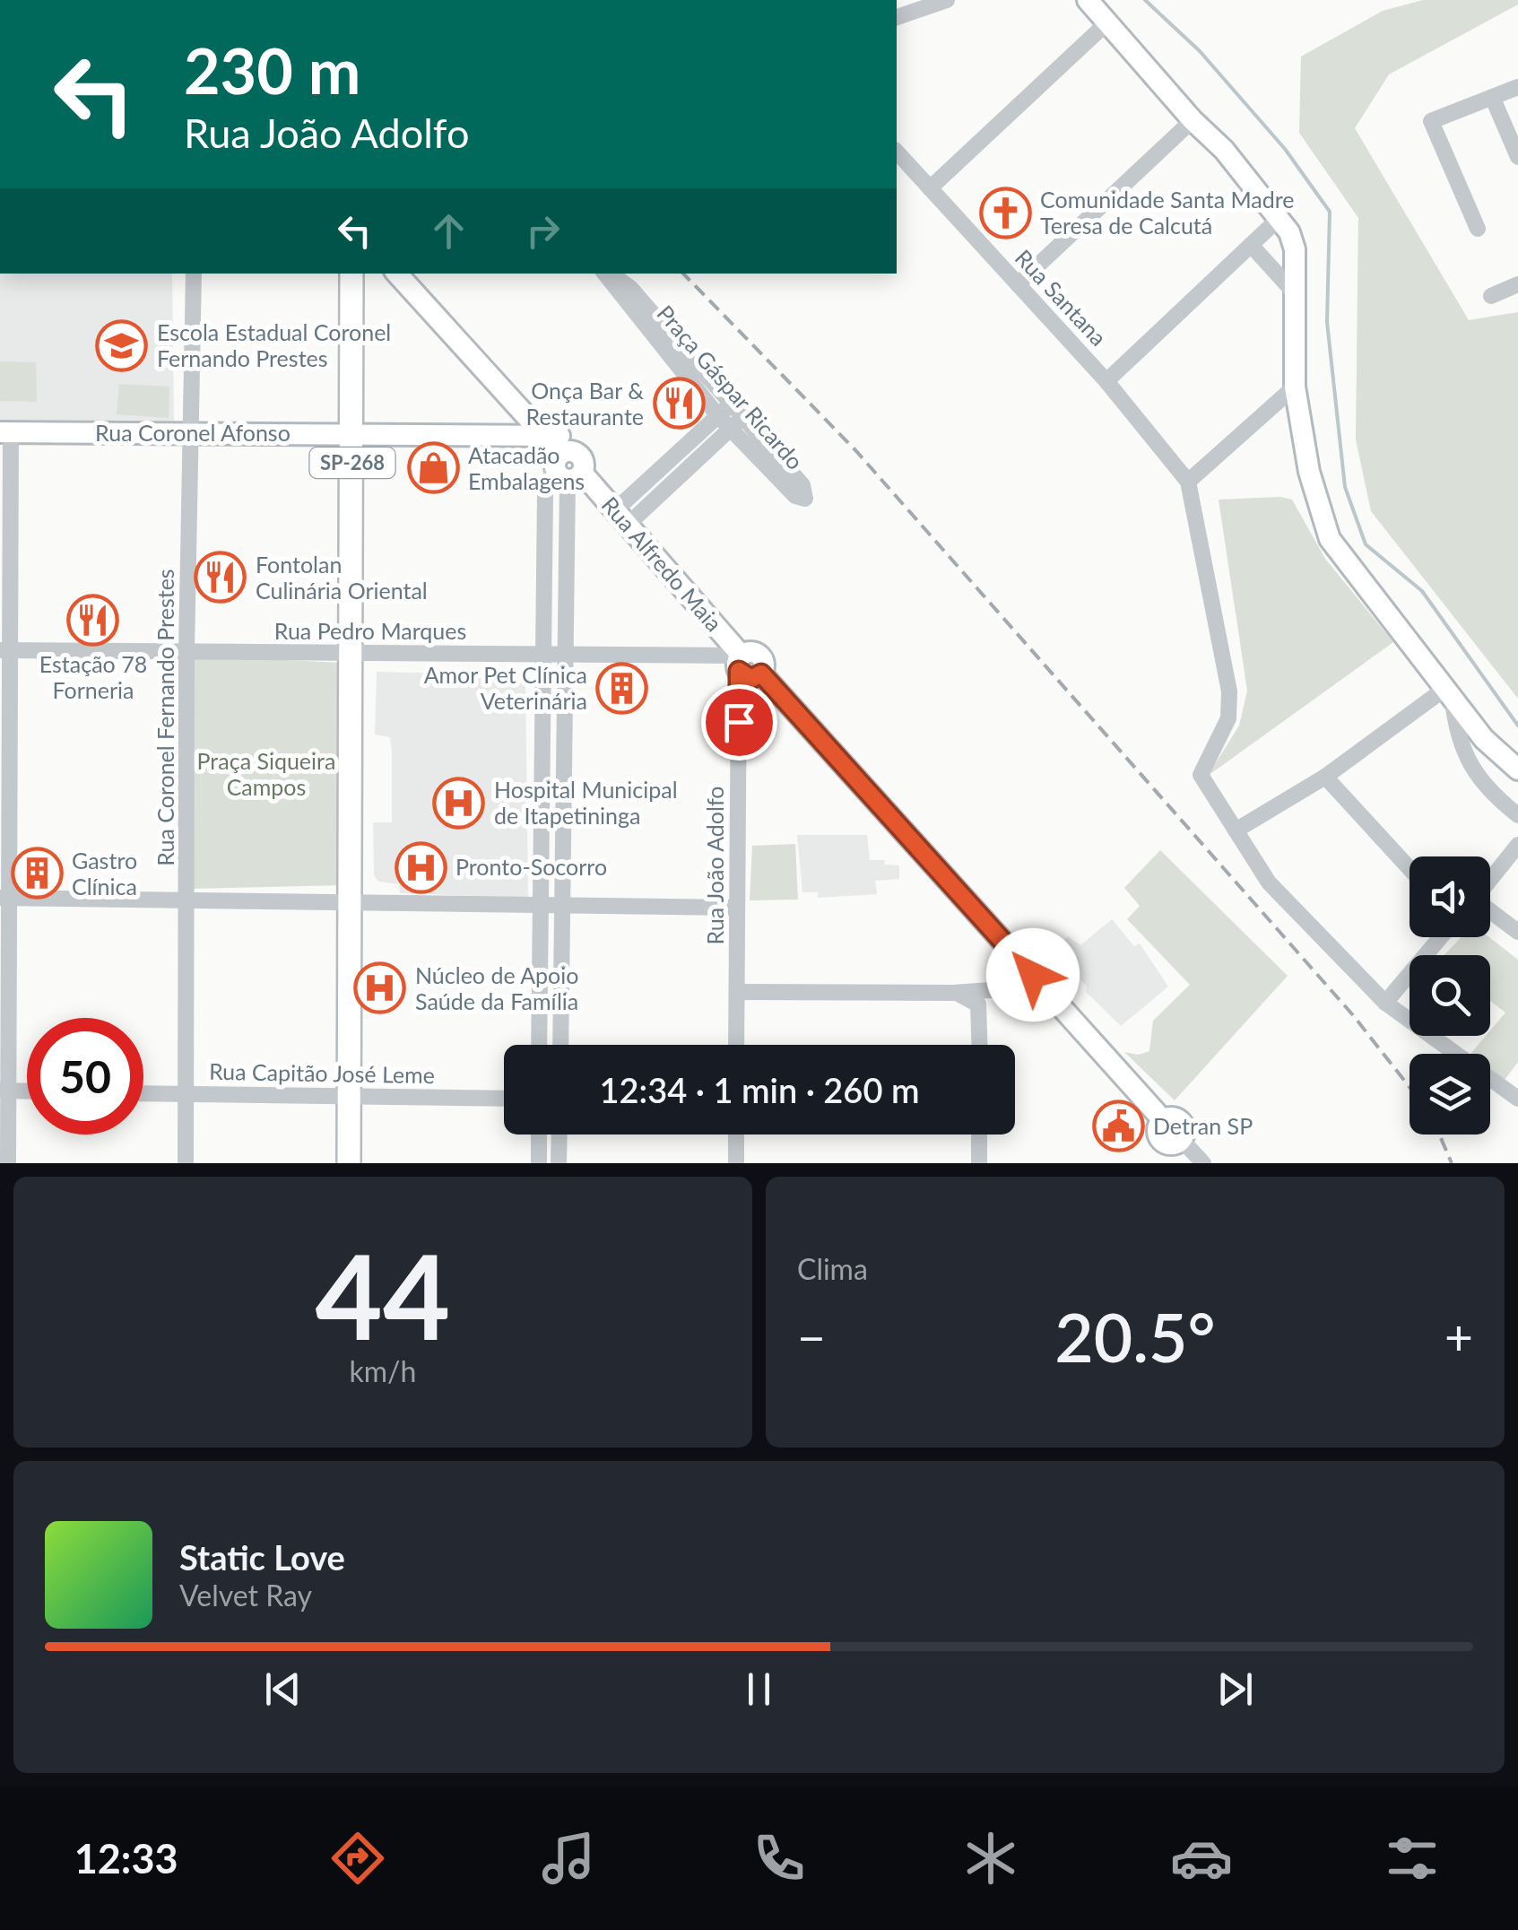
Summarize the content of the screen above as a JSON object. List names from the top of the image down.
{
  "streets": {
    "main road": ["Rua Coronel Afonso", "SP-268", "Rua Alfredo Maia"],
    "street": [
      "Rua Santana",
      "Praça Gáspar Ricardo",
      "Rua Pedro Marques",
      "Rua Coronel Fernando Prestes",
      "Rua João Adolfo",
      "Rua Capitão José Leme"
    ]
  },
  "crossings": [
    ["Rua Coronel Afonso", "SP-268"],
    ["Rua Coronel Afonso", "Rua Alfredo Maia"],
    ["Rua Coronel Afonso", "Rua Coronel Fernando Prestes"],
    ["SP-268", "Rua Pedro Marques"],
    ["SP-268", "Rua Capitão José Leme"],
    ["Rua Alfredo Maia", "Rua Pedro Marques"],
    ["Rua Alfredo Maia", "Rua João Adolfo"],
    ["Rua Pedro Marques", "Rua Coronel Fernando Prestes"],
    ["Rua Pedro Marques", "Rua João Adolfo"],
    ["Rua Coronel Fernando Prestes", "Rua Capitão José Leme"]
  ],
  "parks": ["Praça Siqueira Campos"],
  "places": {
    "church": ["Comunidade Santa Madre Teresa de Calcutá"],
    "school or university": ["Escola Estadual Coronel Fernando Prestes"],
    "restaurant": ["Onça Bar & Restaurante", "Fontolan Culinária Oriental", "Estação 78 Forneria"],
    "shop": ["Atacadão Embalagens"],
    "building": ["Amor Pet Clínica Veterinária", "Gastro Clínica"],
    "hospital": ["Hospital Municipal de Itapetininga", "Pronto-Socorro", "Núcleo de Apoio Saúde da Família"],
    "public building": ["Detran SP"]
  },
  "page": {
    "turn": ["230 m", "Rua João Adolfo"],
    "limit": "50",
    "trip": "12:34 · 1 min · 260 m",
    "tile": [
      ["44", "km/h"],
      "Clima"
    ],
    "heat": ["−", "20.5°", "+"],
    "song": ["Static Love", "Velvet Ray"],
    "tabs": "12:33"
  }
}
